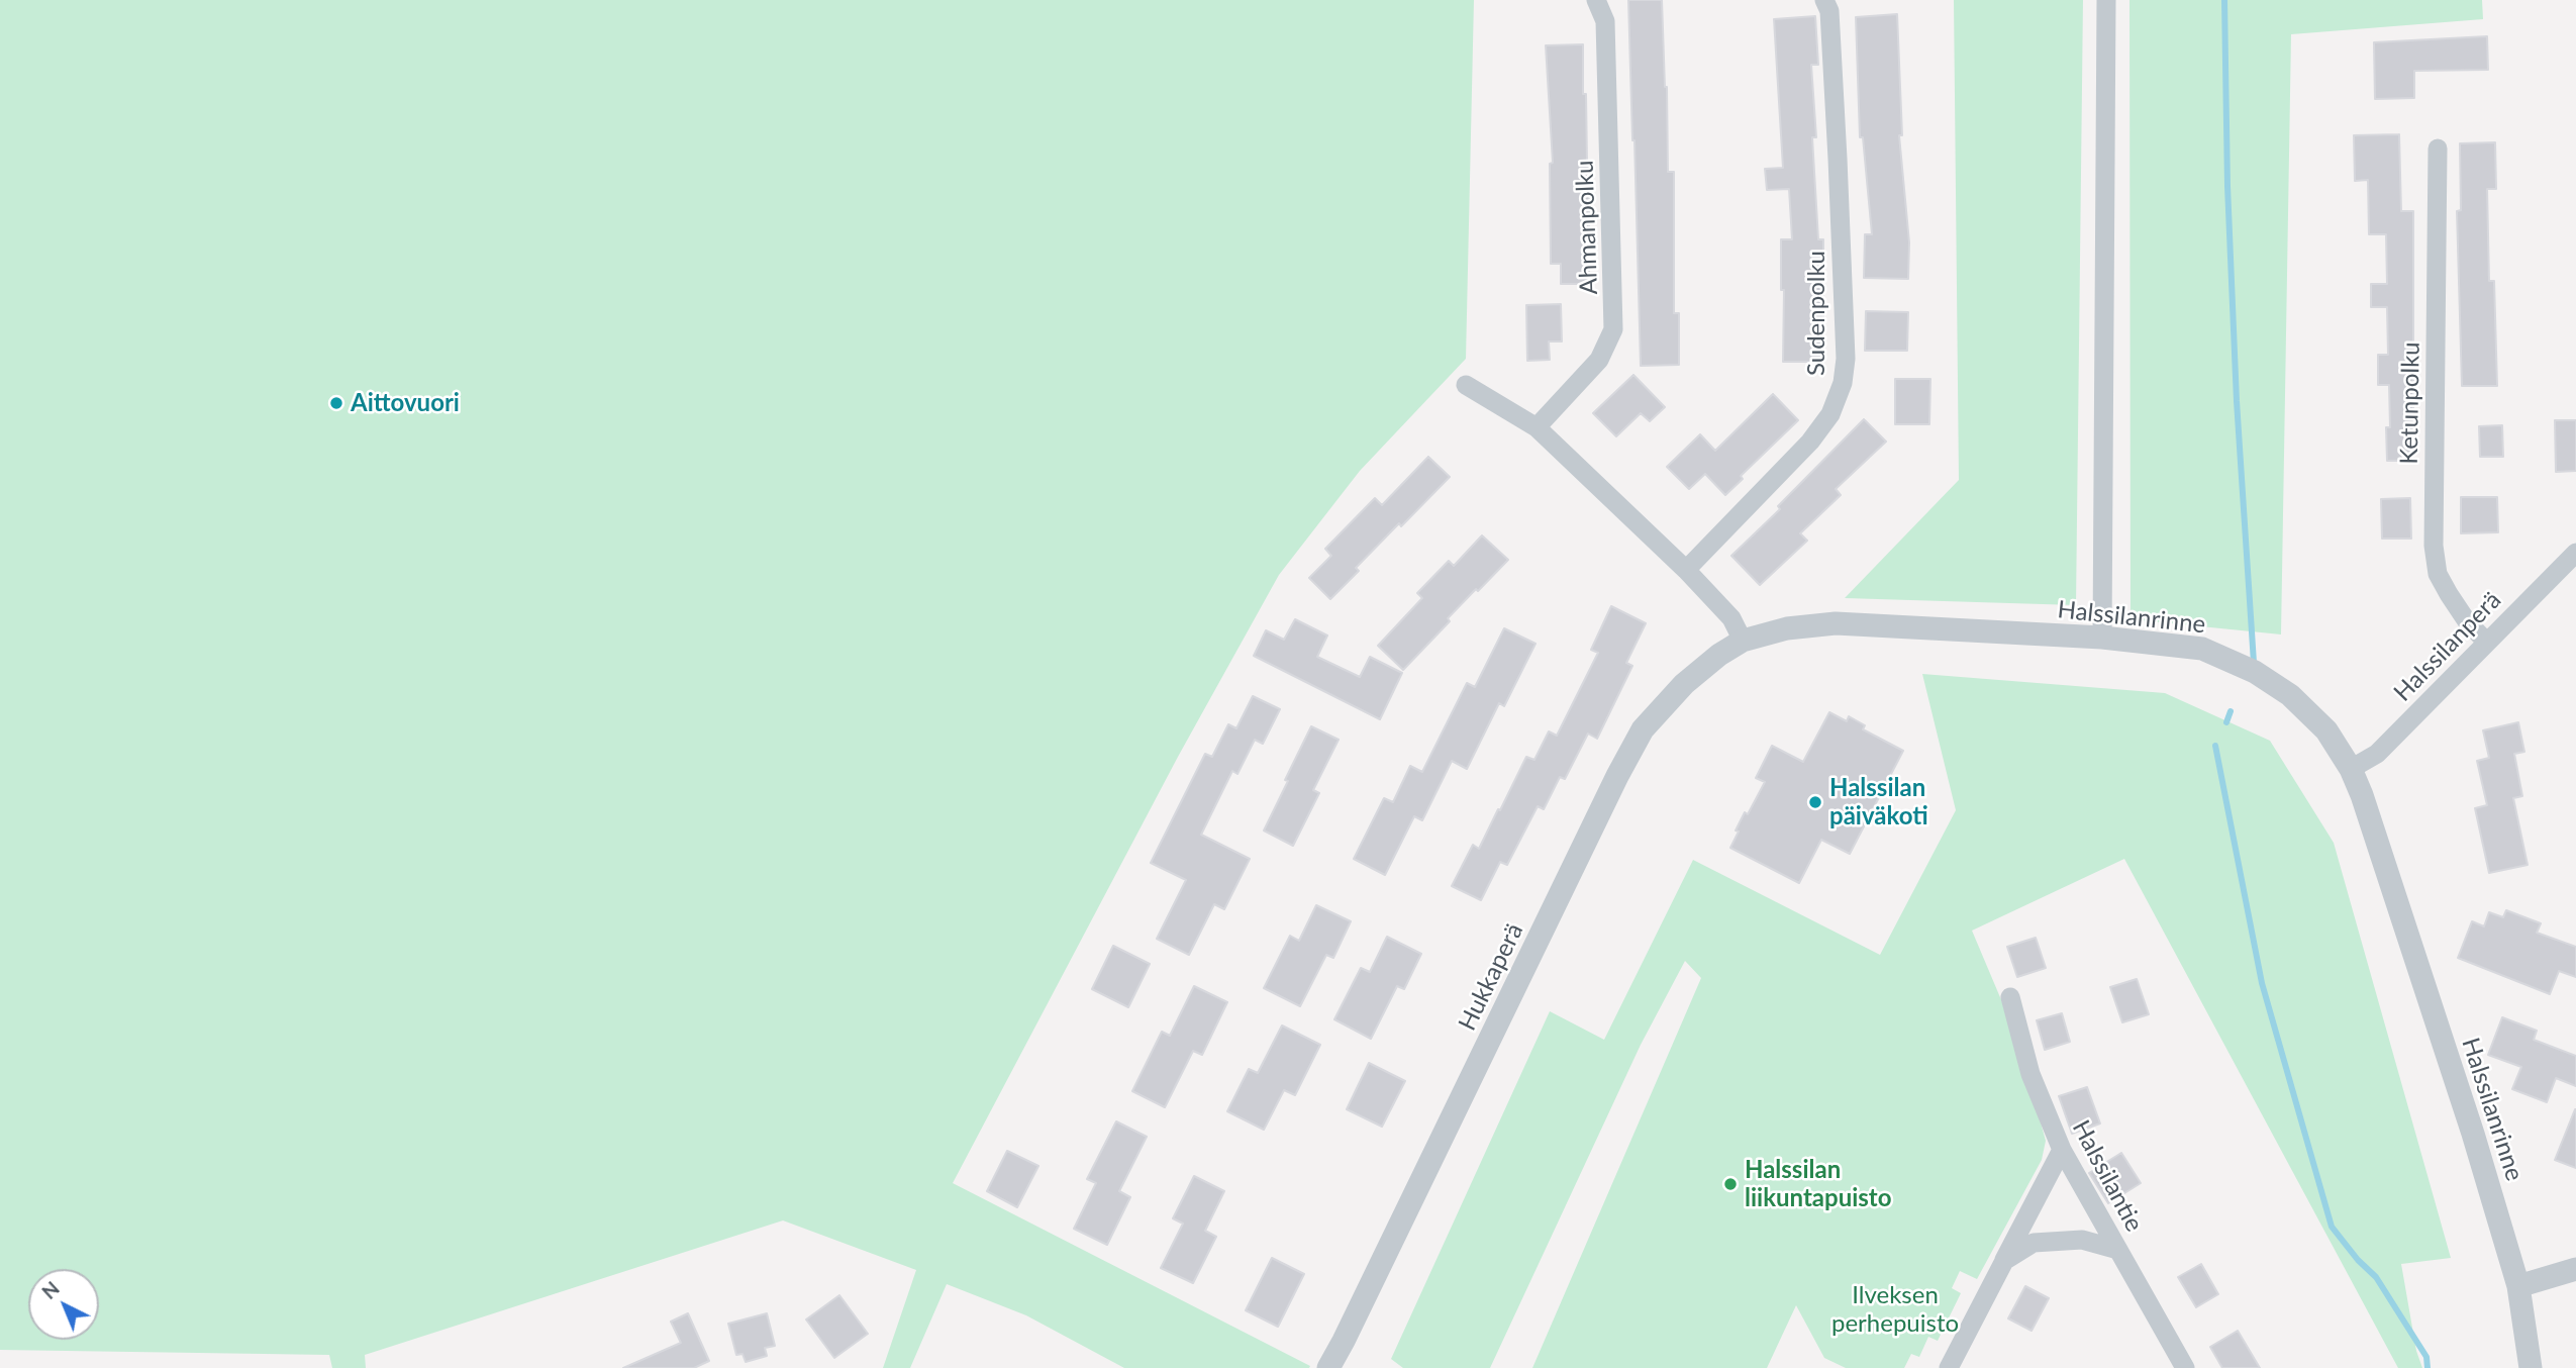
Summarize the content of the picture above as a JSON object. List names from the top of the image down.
{
  "streets": {
    "street": [
      "Ahmanpolku",
      "Sudenpolku",
      "Ketunpolku",
      "Halssilanrinne",
      "Halssilanperä",
      "Hukkaperä",
      "Halssilantie"
    ]
  },
  "crossings": [
    ["Ketunpolku", "Halssilanperä"],
    ["Halssilanrinne", "Halssilanperä"],
    ["Halssilanrinne", "Hukkaperä"]
  ],
  "parks": ["Ilveksen perhepuisto"],
  "places": ["Aittovuori", "Halssilan päiväkoti", "Halssilan liikuntapuisto"],
  "north": "top left"
}
